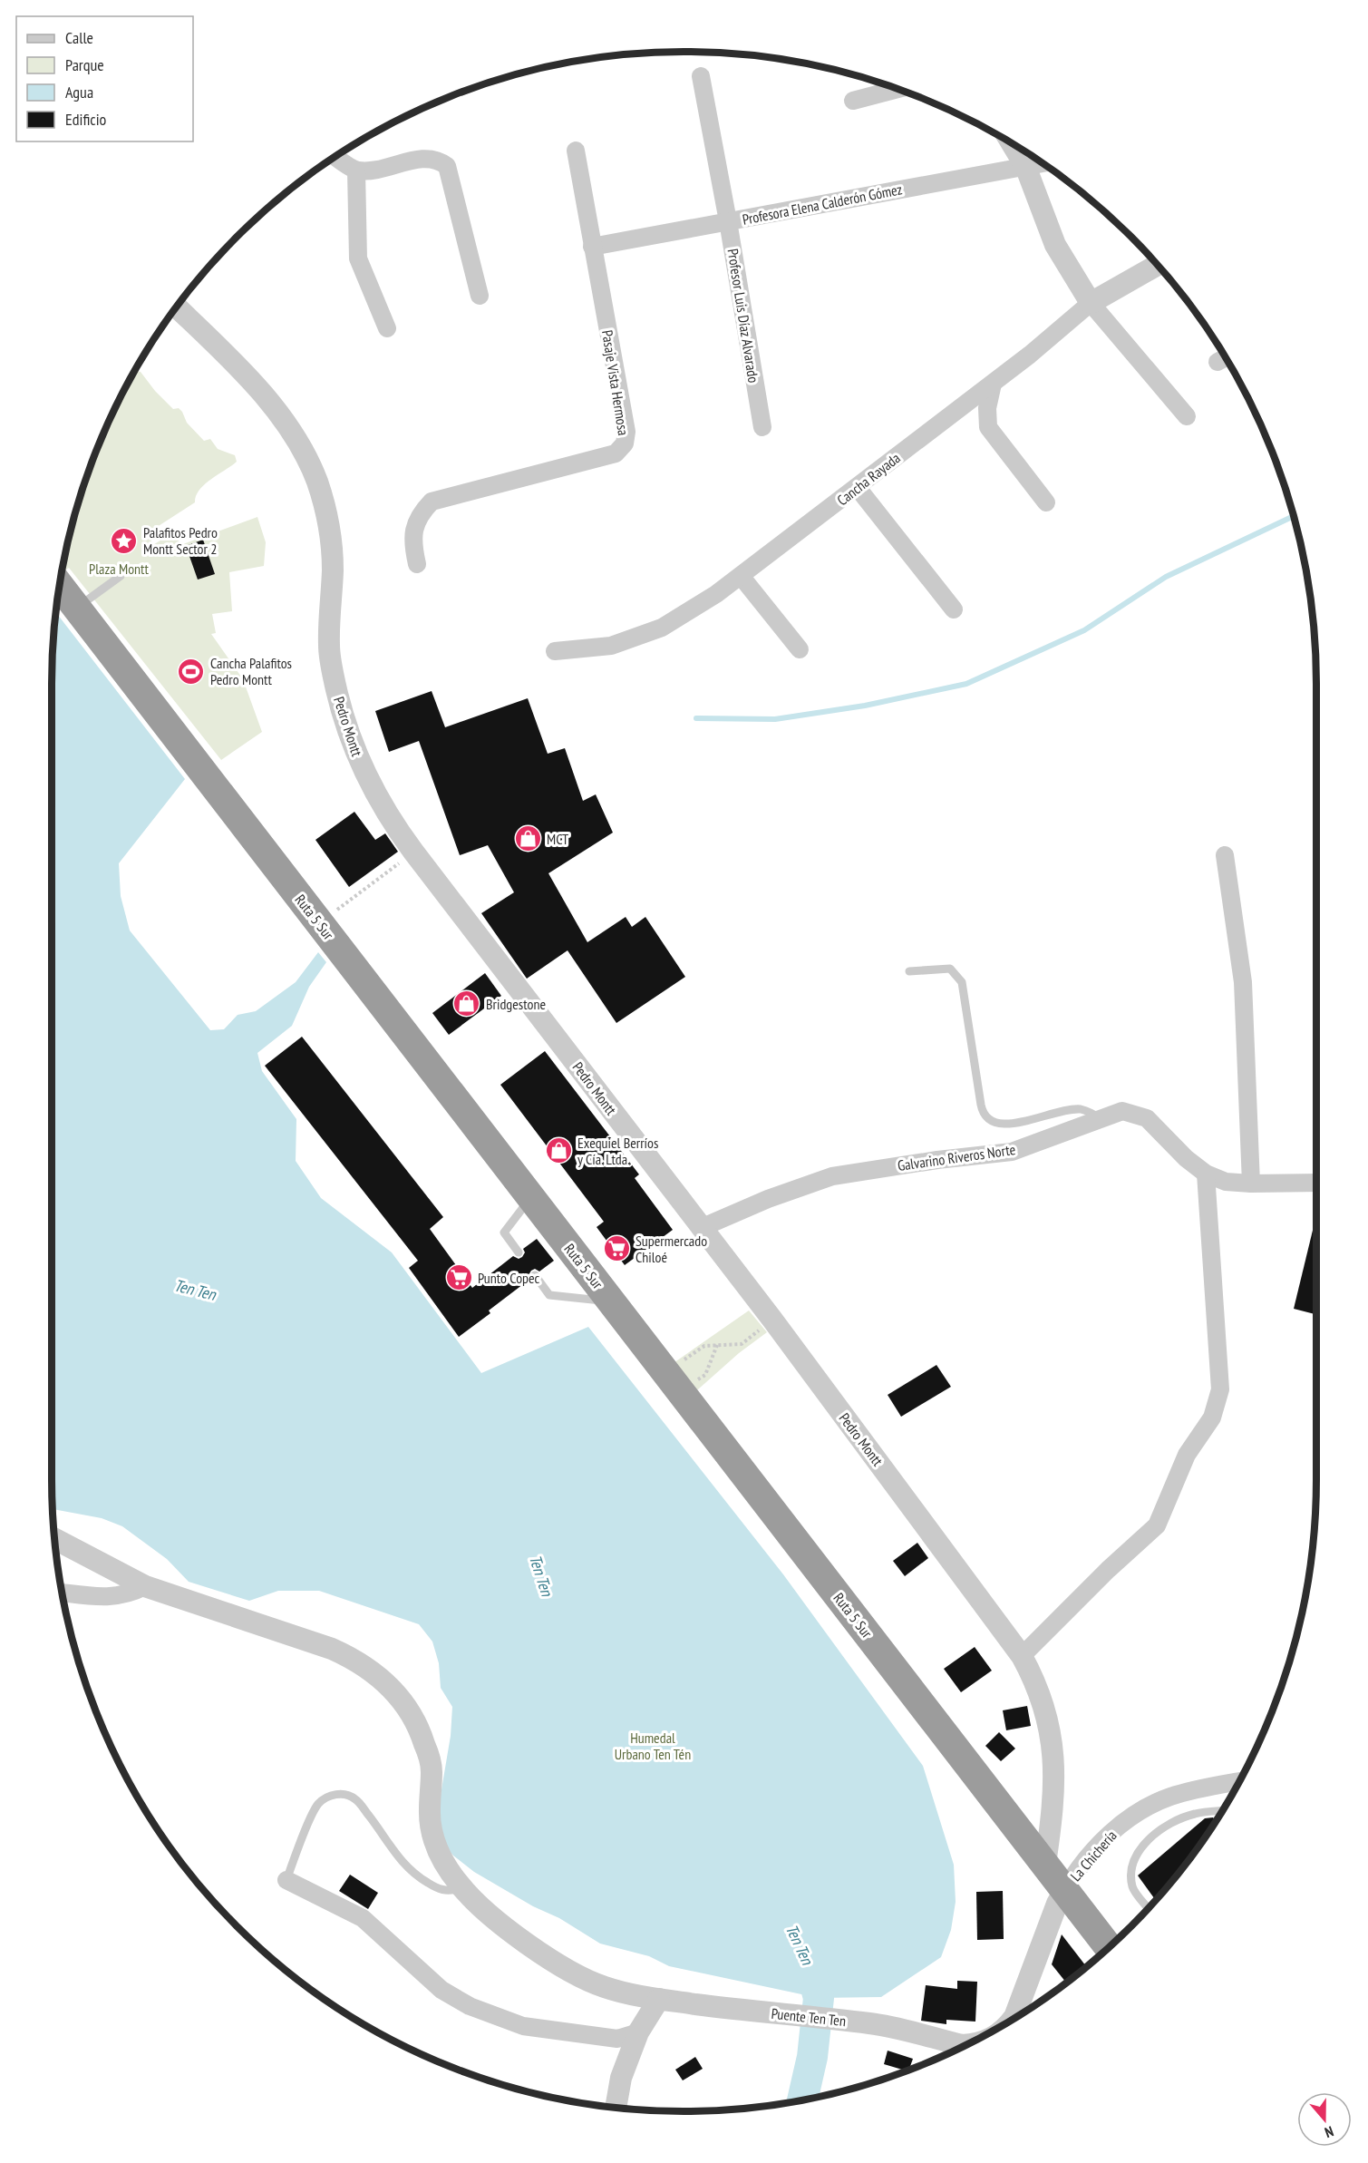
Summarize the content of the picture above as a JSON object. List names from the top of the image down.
{
  "streets": {
    "highway": ["Ruta 5 Sur"],
    "street": [
      "Profesora Elena Calderón Gómez",
      "Profesor Luis Díaz Alvarado",
      "Pasaje Vista Hermosa",
      "Cancha Rayada",
      "Pedro Montt",
      "Galvarino Riveros Norte",
      "La Chichería",
      "Puente Ten Ten"
    ]
  },
  "crossings": [
    ["Profesora Elena Calderón Gómez", "Profesor Luis Díaz Alvarado"],
    ["Profesora Elena Calderón Gómez", "Pasaje Vista Hermosa"],
    ["Pedro Montt", "Ruta 5 Sur"],
    ["Pedro Montt", "Galvarino Riveros Norte"],
    ["Ruta 5 Sur", "La Chichería"],
    ["Ruta 5 Sur", "Puente Ten Ten"],
    ["La Chichería", "Puente Ten Ten"]
  ],
  "water": ["Ten Ten"],
  "parks": ["Plaza Montt", "Humedal Urbano Ten Tén"],
  "places": {
    "place": ["Palafitos Pedro Montt Sector 2"],
    "sports": ["Cancha Palafitos Pedro Montt"],
    "shop": ["MCT", "Bridgestone", "Exequiel Berríos y Cía. Ltda."],
    "supermarket": ["Supermercado Chiloé", "Punto Copec"]
  },
  "legend": [
    "Calle",
    "Parque",
    "Agua",
    "Edificio"
  ],
  "north": "bottom"
}
